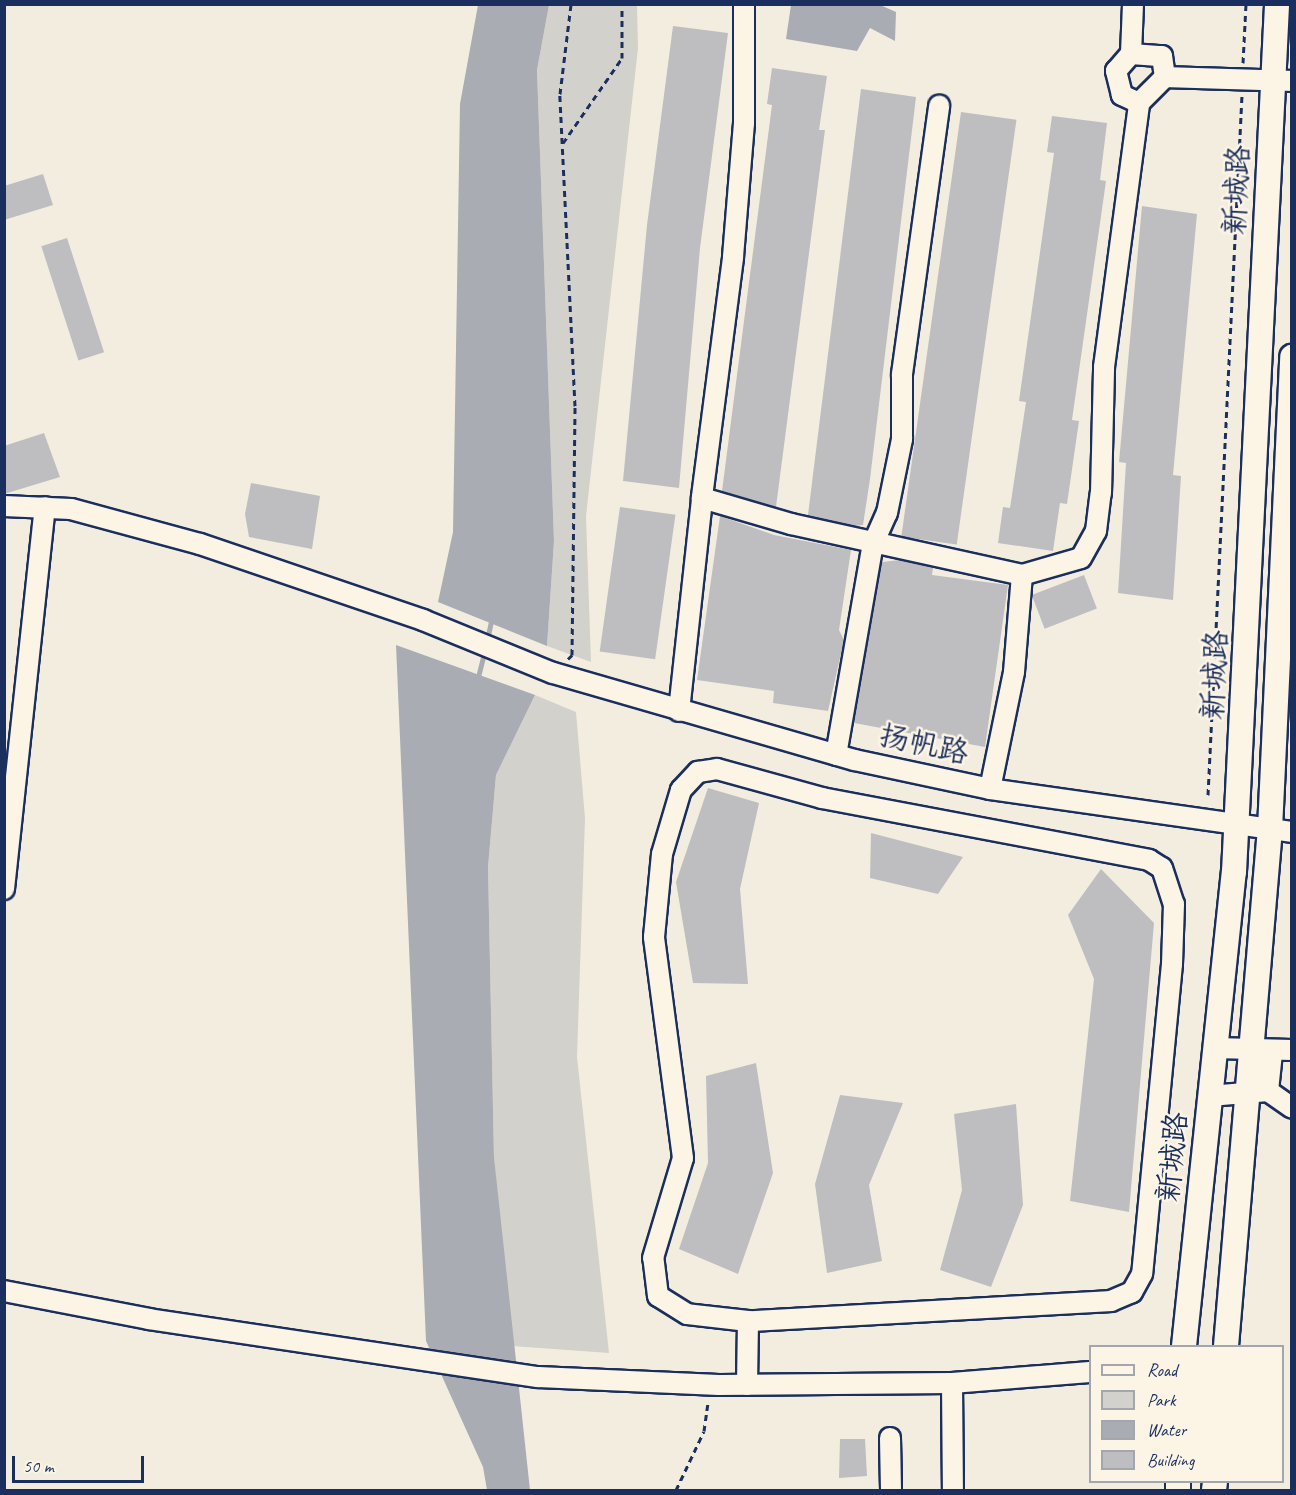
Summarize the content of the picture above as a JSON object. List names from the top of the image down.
{
  "streets": {
    "main road": ["新城路"],
    "street": ["扬帆路"]
  },
  "crossings": [
    ["新城路", "扬帆路"]
  ],
  "legend": [
    "Road",
    "Park",
    "Water",
    "Building"
  ],
  "scale_bar": "50 m"
}
